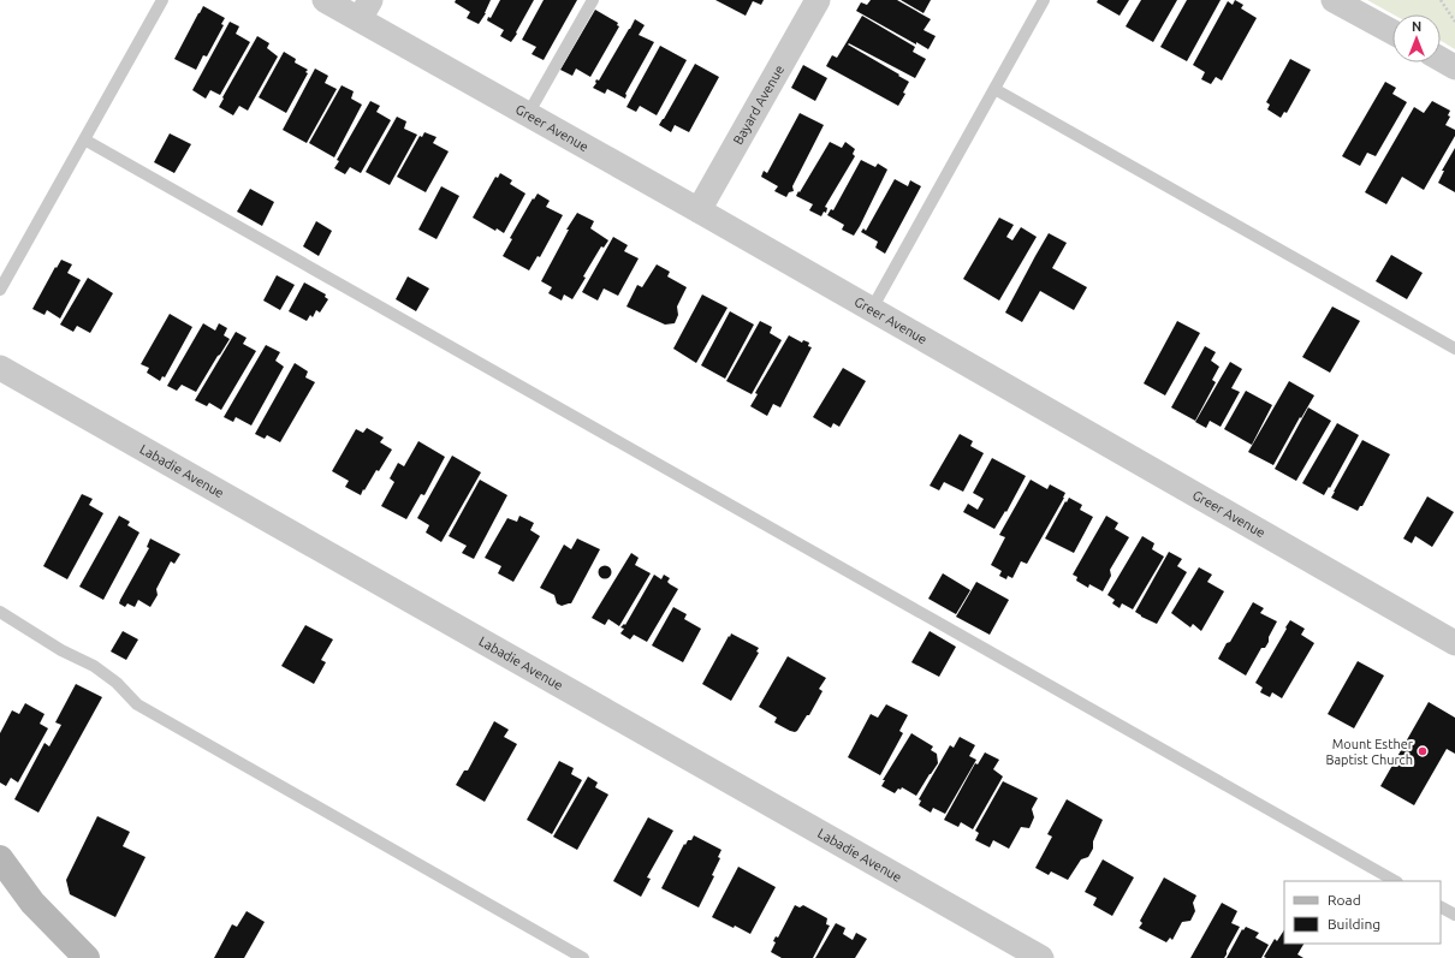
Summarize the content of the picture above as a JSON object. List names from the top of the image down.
{
  "streets": {
    "street": ["Bayard Avenue", "Greer Avenue", "Labadie Avenue"]
  },
  "crossings": [
    ["Bayard Avenue", "Greer Avenue"]
  ],
  "places": ["Mount Esther Baptist Church"],
  "legend": ["Road", "Building"],
  "north": "top"
}
